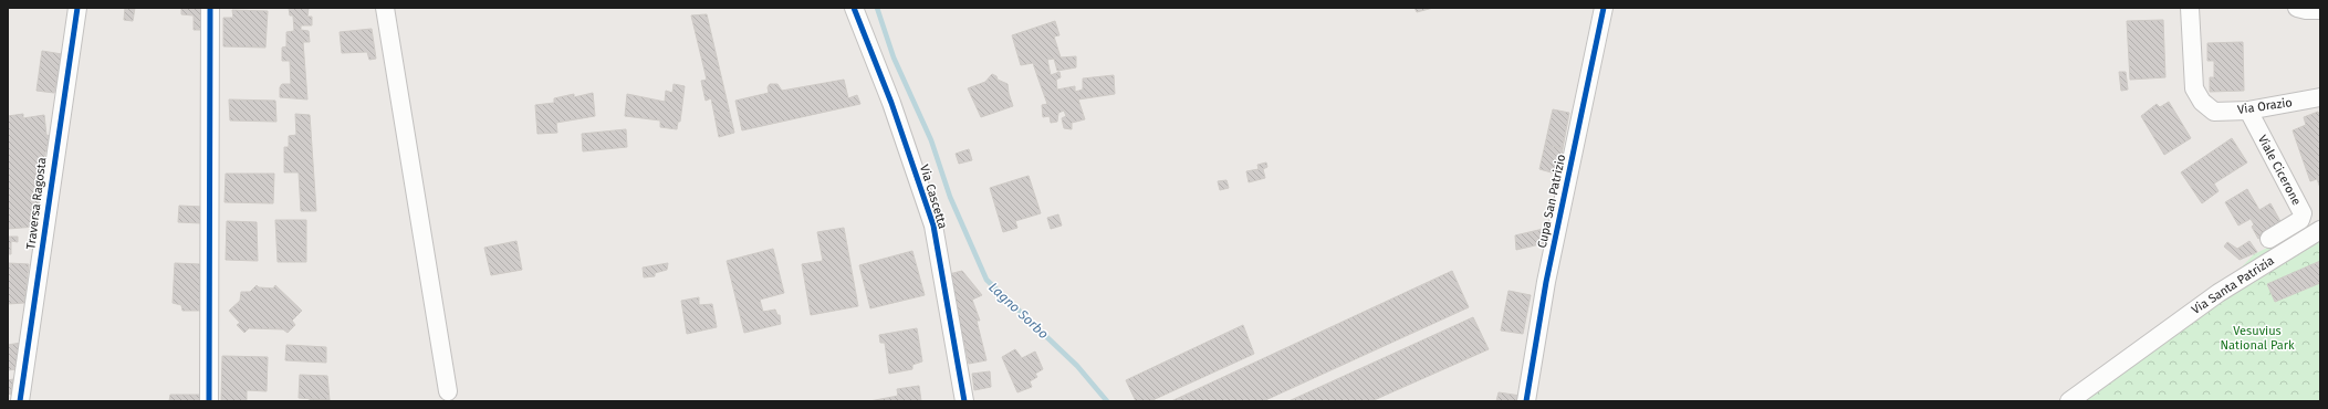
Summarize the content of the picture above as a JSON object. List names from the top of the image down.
{
  "streets": {
    "street": [
      "Via Orazio",
      "Viale Cicerone",
      "Via Cascetta",
      "Cupa San Patrizio",
      "Traversa Ragosta",
      "Via Santa Patrizia"
    ]
  },
  "crossings": [
    ["Via Orazio", "Viale Cicerone"]
  ],
  "water": ["Lagno Sorbo"],
  "parks": ["Vesuvius National Park"]
}
